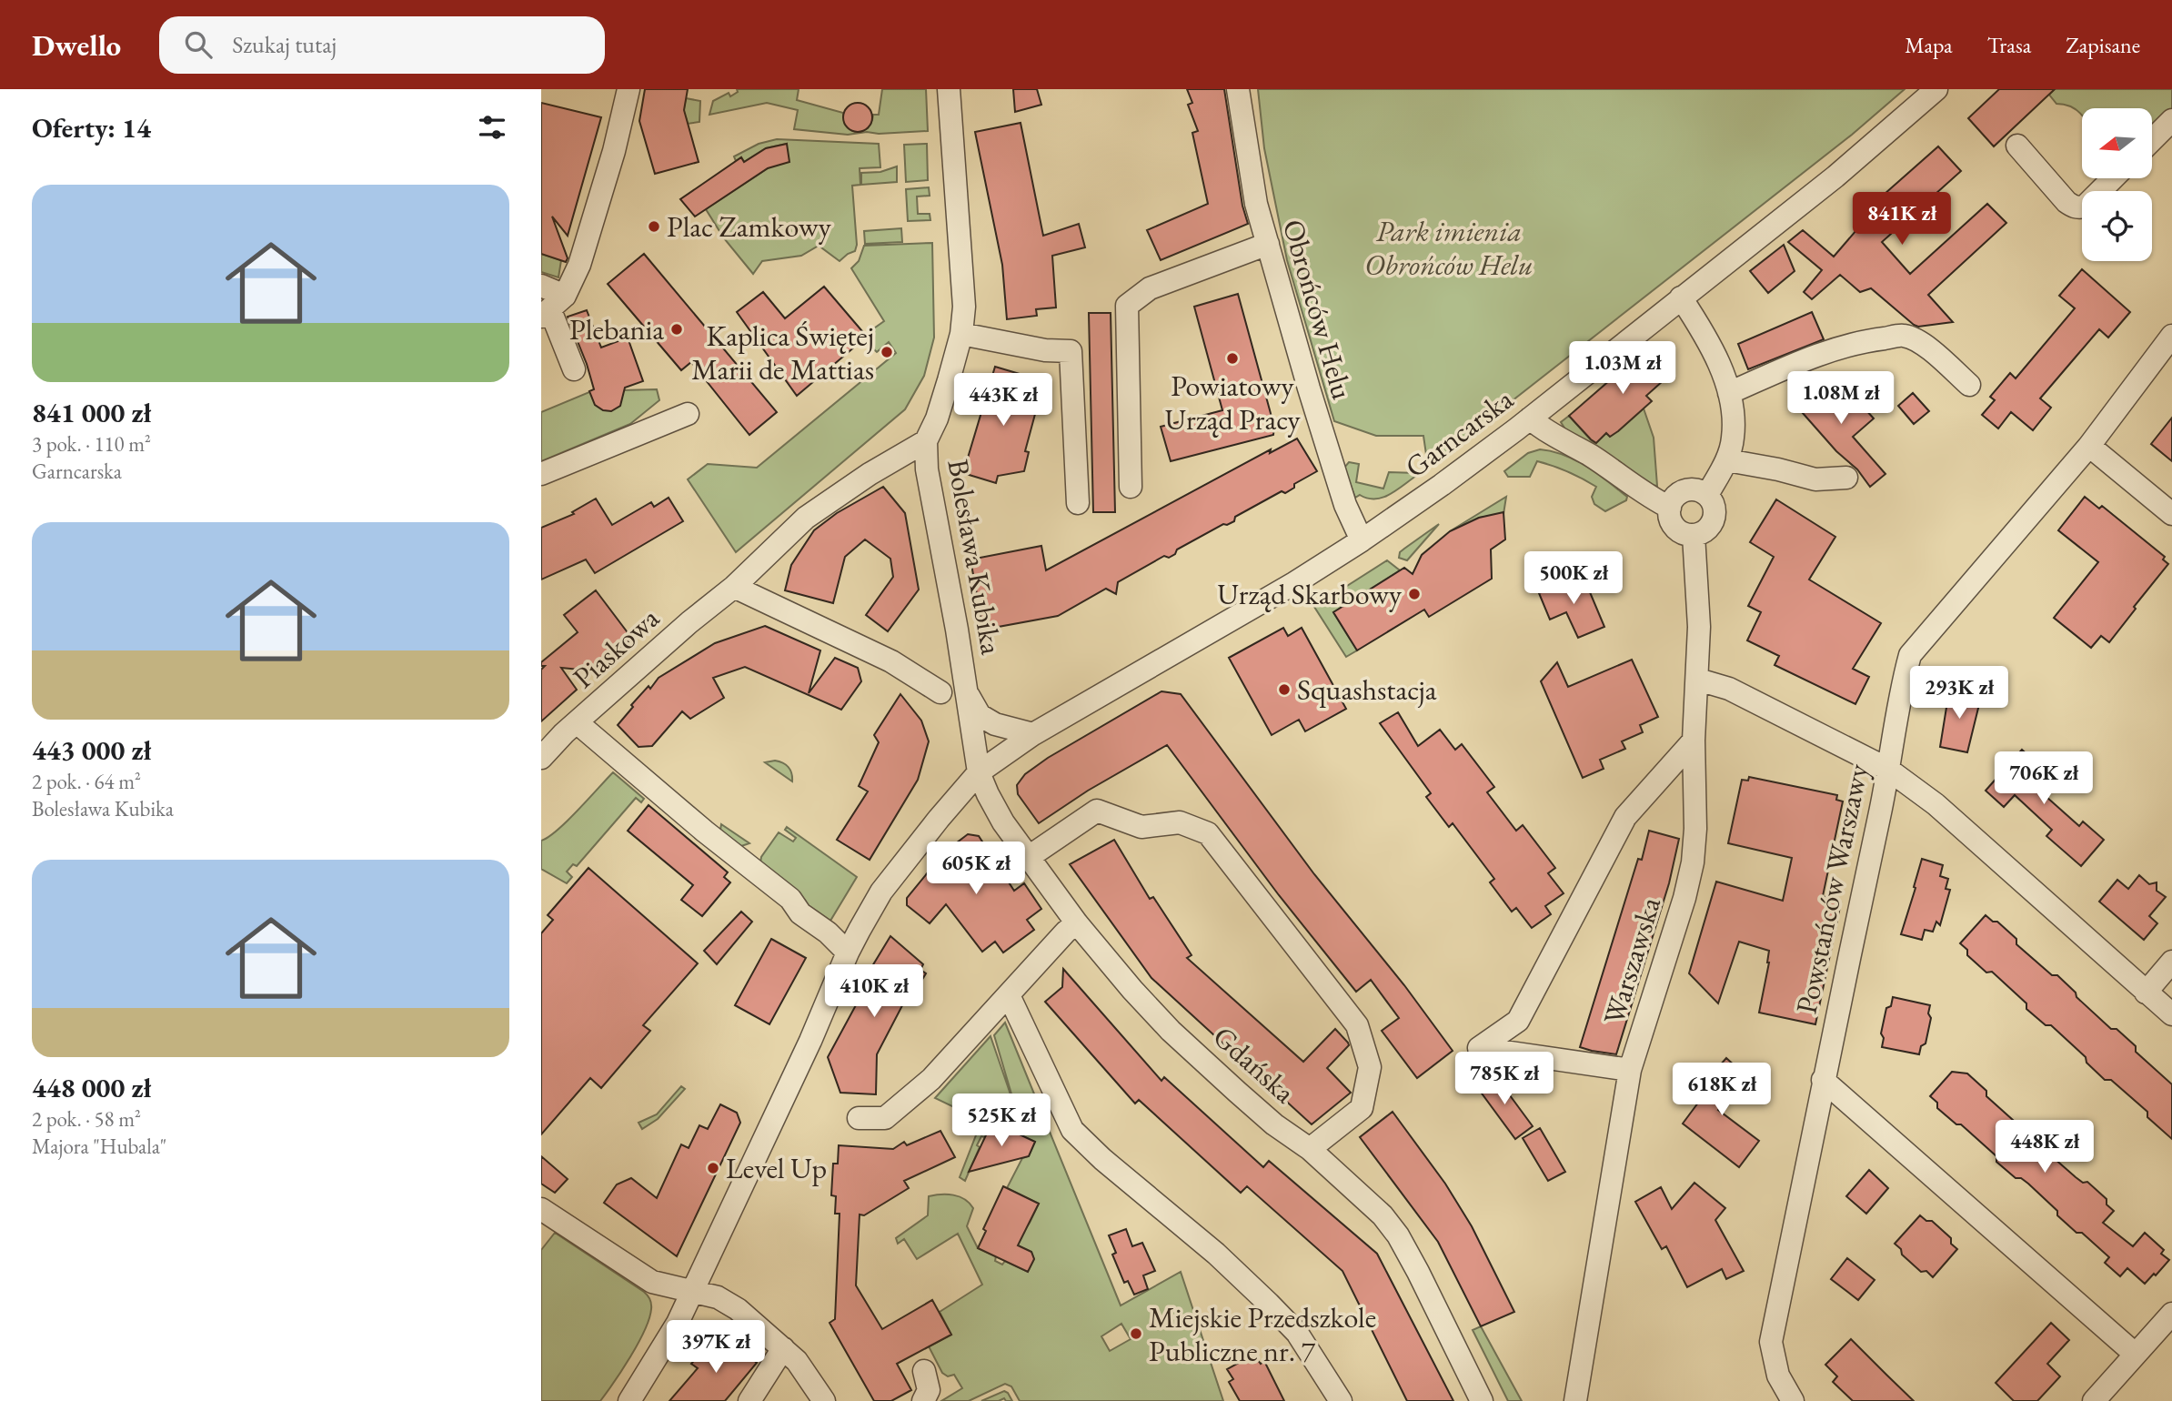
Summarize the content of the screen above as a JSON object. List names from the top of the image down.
{
  "streets": {
    "street": [
      "Obrońców Helu",
      "Garncarska",
      "Bolesława Kubika",
      "Piaskowa",
      "Powstańców Warszawy",
      "Warszawska",
      "Gdańska"
    ]
  },
  "crossings": [
    ["Obrońców Helu", "Garncarska"],
    ["Garncarska", "Bolesława Kubika"],
    ["Garncarska", "Gdańska"],
    ["Bolesława Kubika", "Piaskowa"],
    ["Bolesława Kubika", "Gdańska"]
  ],
  "parks": ["Park imienia Obrońców Helu"],
  "places": [
    "Plac Zamkowy",
    "Plebania",
    "Kaplica Świętej Marii de Mattias",
    "Powiatowy Urząd Pracy",
    "Urząd Skarbowy",
    "Squashstacja",
    "Level Up",
    "Miejskie Przedszkole Publiczne nr. 7"
  ],
  "north": "left",
  "page": {
    "header": "Dwello",
    "search": "Szukaj tutaj",
    "nav": ["Mapa", "Trasa", "Zapisane"],
    "heading": "Oferty: 14",
    "list": [
      {
        "name": "841 000 zł",
        "note": "3 pok. · 110 m² · Garncarska"
      },
      {
        "name": "443 000 zł",
        "note": "2 pok. · 64 m² · Bolesława Kubika"
      },
      {
        "name": "448 000 zł",
        "note": "2 pok. · 58 m² · Majora \"Hubala\""
      }
    ],
    "price": [
      "841K zł",
      "1.03M zł",
      "1.08M zł",
      "443K zł",
      "500K zł",
      "293K zł",
      "706K zł",
      "605K zł",
      "410K zł",
      "785K zł",
      "618K zł",
      "525K zł",
      "448K zł",
      "397K zł"
    ]
  }
}
